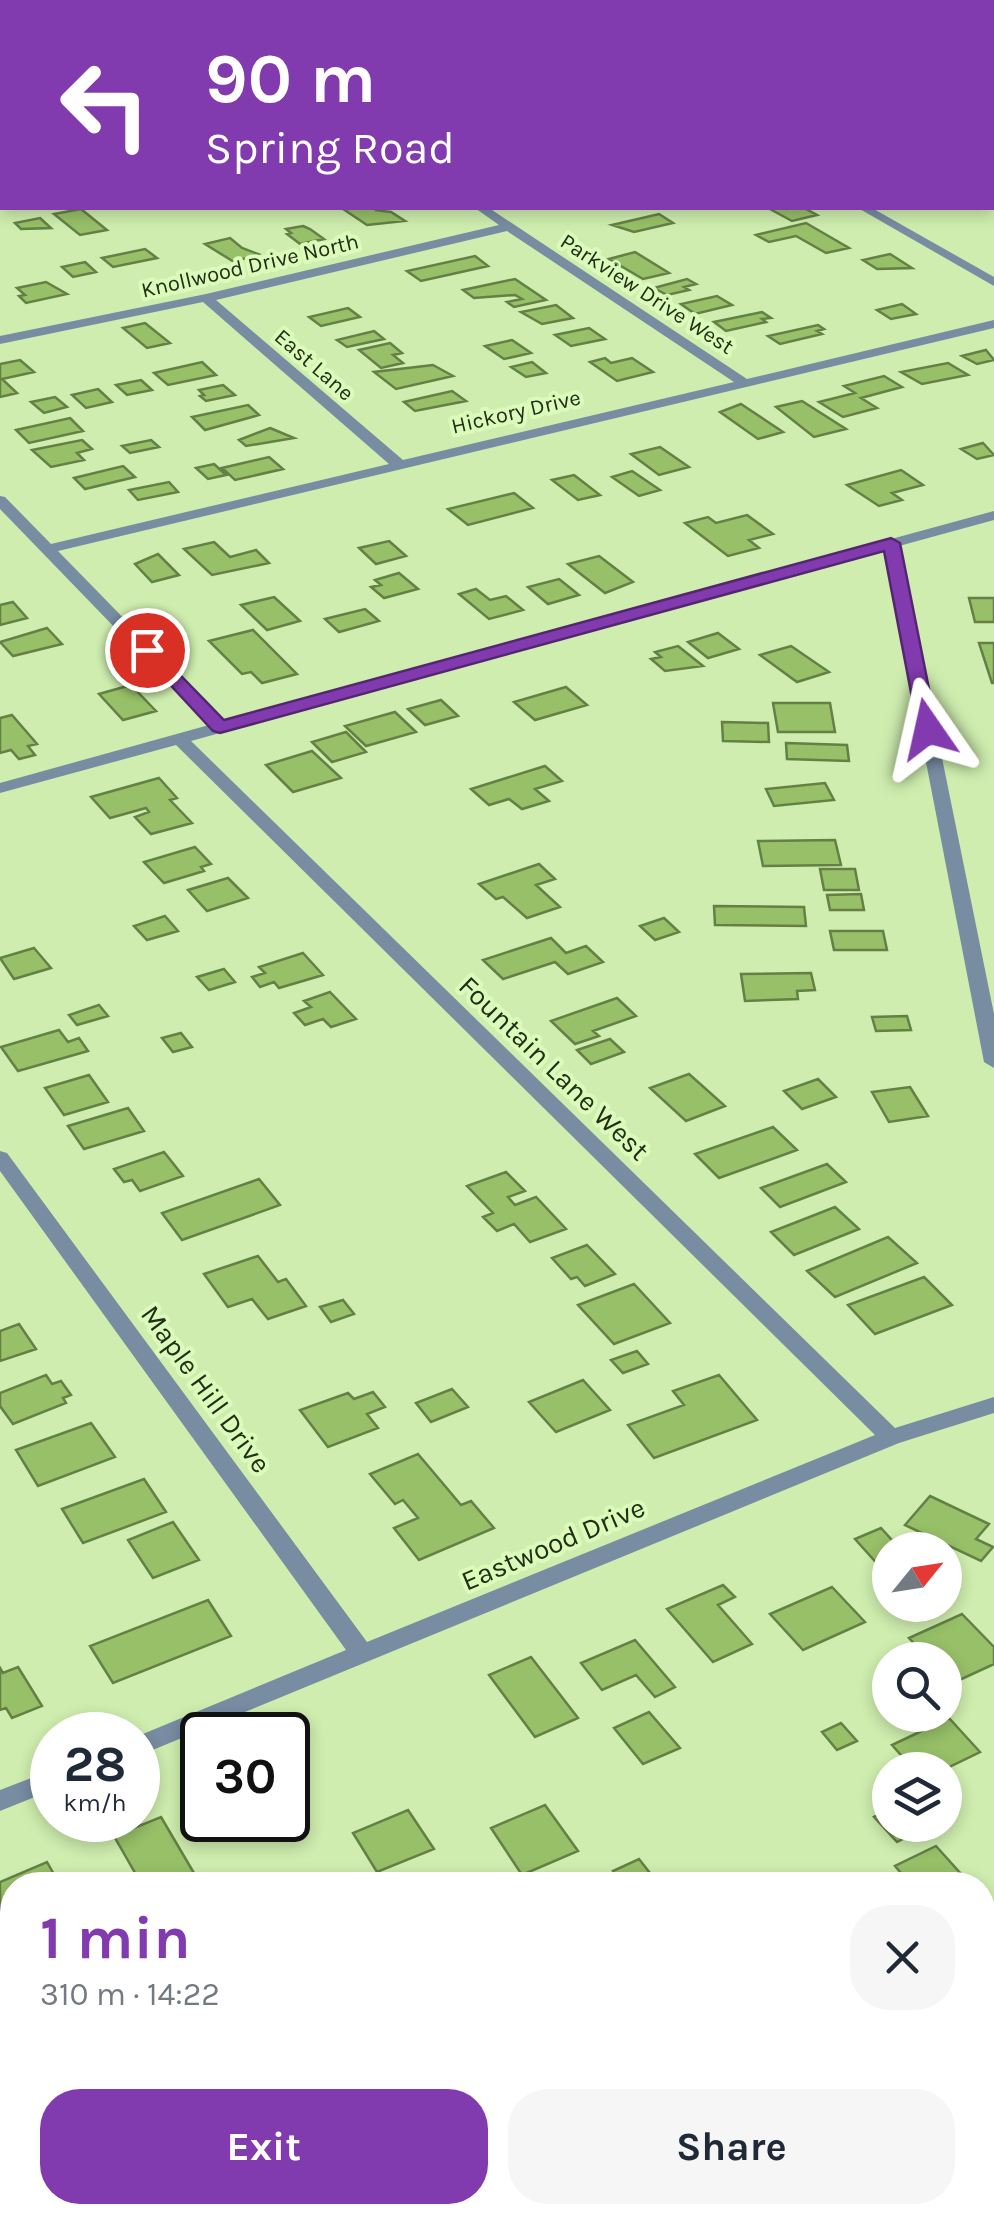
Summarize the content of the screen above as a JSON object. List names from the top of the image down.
{
  "streets": {
    "street": [
      "Knollwood Drive North",
      "Parkview Drive West",
      "East Lane",
      "Hickory Drive",
      "Fountain Lane West",
      "Maple Hill Drive",
      "Eastwood Drive"
    ]
  },
  "crossings": [
    ["Knollwood Drive North", "Parkview Drive West"],
    ["Knollwood Drive North", "East Lane"],
    ["Parkview Drive West", "Hickory Drive"],
    ["East Lane", "Hickory Drive"],
    ["Fountain Lane West", "Eastwood Drive"],
    ["Maple Hill Drive", "Eastwood Drive"]
  ],
  "north": "top right",
  "page": {
    "turn": ["90 m", "Spring Road"],
    "speed": "28 km/h",
    "limit": "30",
    "heading": ["1 min", "310 m · 14:22"],
    "buttons": ["Exit", "Share"]
  }
}
